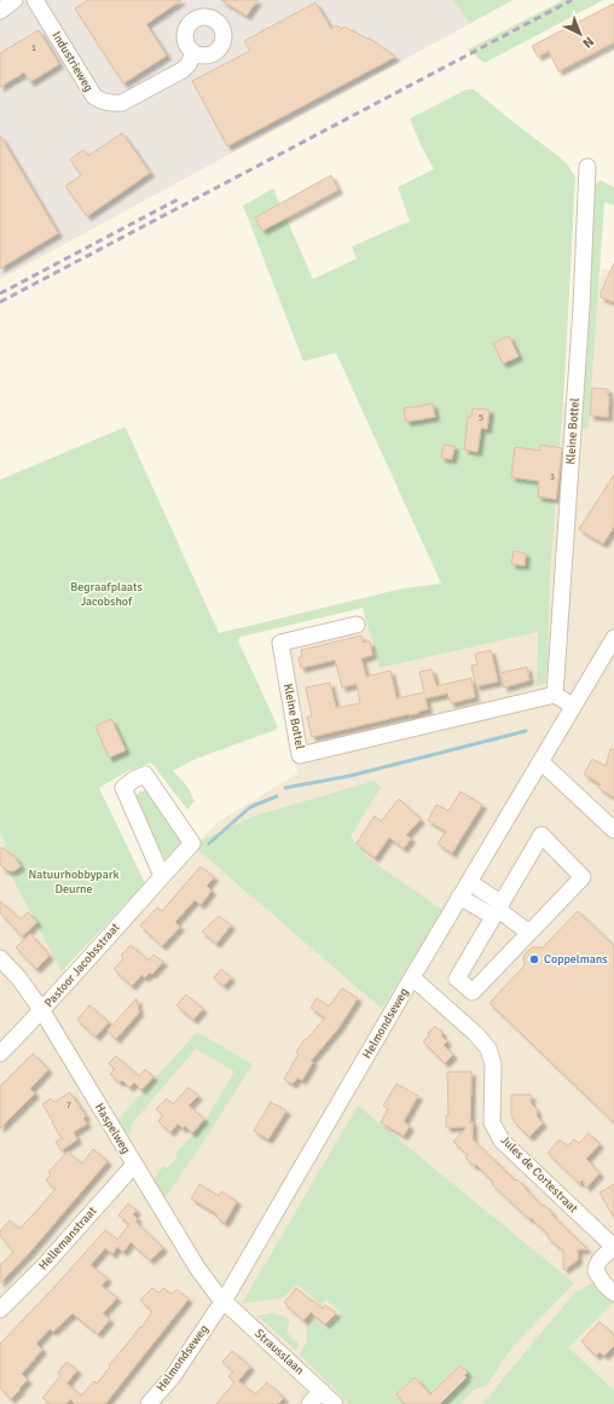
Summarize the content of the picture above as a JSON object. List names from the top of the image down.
{
  "streets": {
    "street": [
      "Industrieweg",
      "Kleine Bottel",
      "Pastoor Jacobsstraat",
      "Helmondseweg",
      "Haspelweg",
      "Jules de Cortestraat",
      "Hellemanstraat",
      "Strausslaan"
    ]
  },
  "crossings": [
    ["Pastoor Jacobsstraat", "Haspelweg"],
    ["Helmondseweg", "Haspelweg"],
    ["Helmondseweg", "Jules de Cortestraat"],
    ["Helmondseweg", "Strausslaan"],
    ["Haspelweg", "Hellemanstraat"],
    ["Haspelweg", "Strausslaan"]
  ],
  "parks": ["Begraafplaats Jacobshof", "Natuurhobbypark Deurne"],
  "places": ["Coppelmans"],
  "house_numbers": [
    "1",
    "5",
    "3",
    "7"
  ],
  "north": "bottom right"
}
